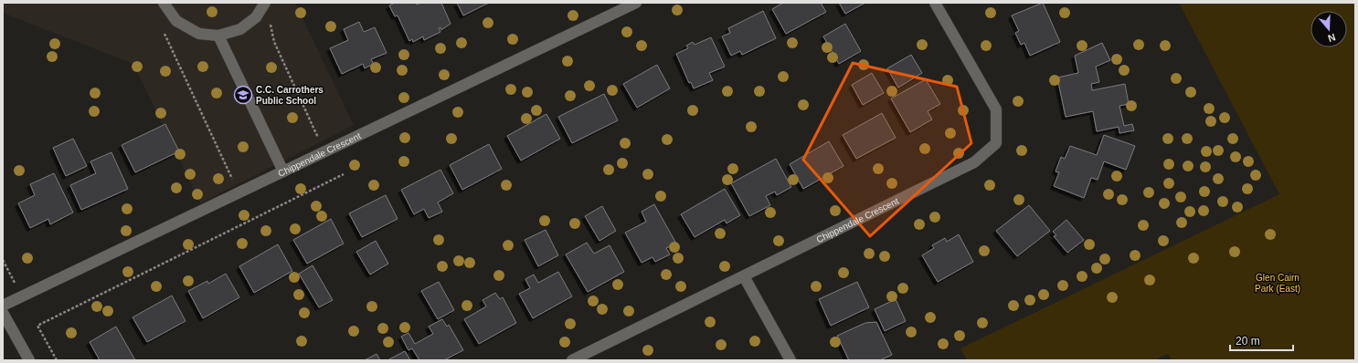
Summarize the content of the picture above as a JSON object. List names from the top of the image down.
{
  "streets": {
    "street": ["Chippendale Crescent"]
  },
  "parks": ["Glen Cairn Park (East)"],
  "places": {
    "school or university": ["C.C. Carrothers Public School"]
  },
  "scale_bar": "20 m",
  "north": "bottom"
}
